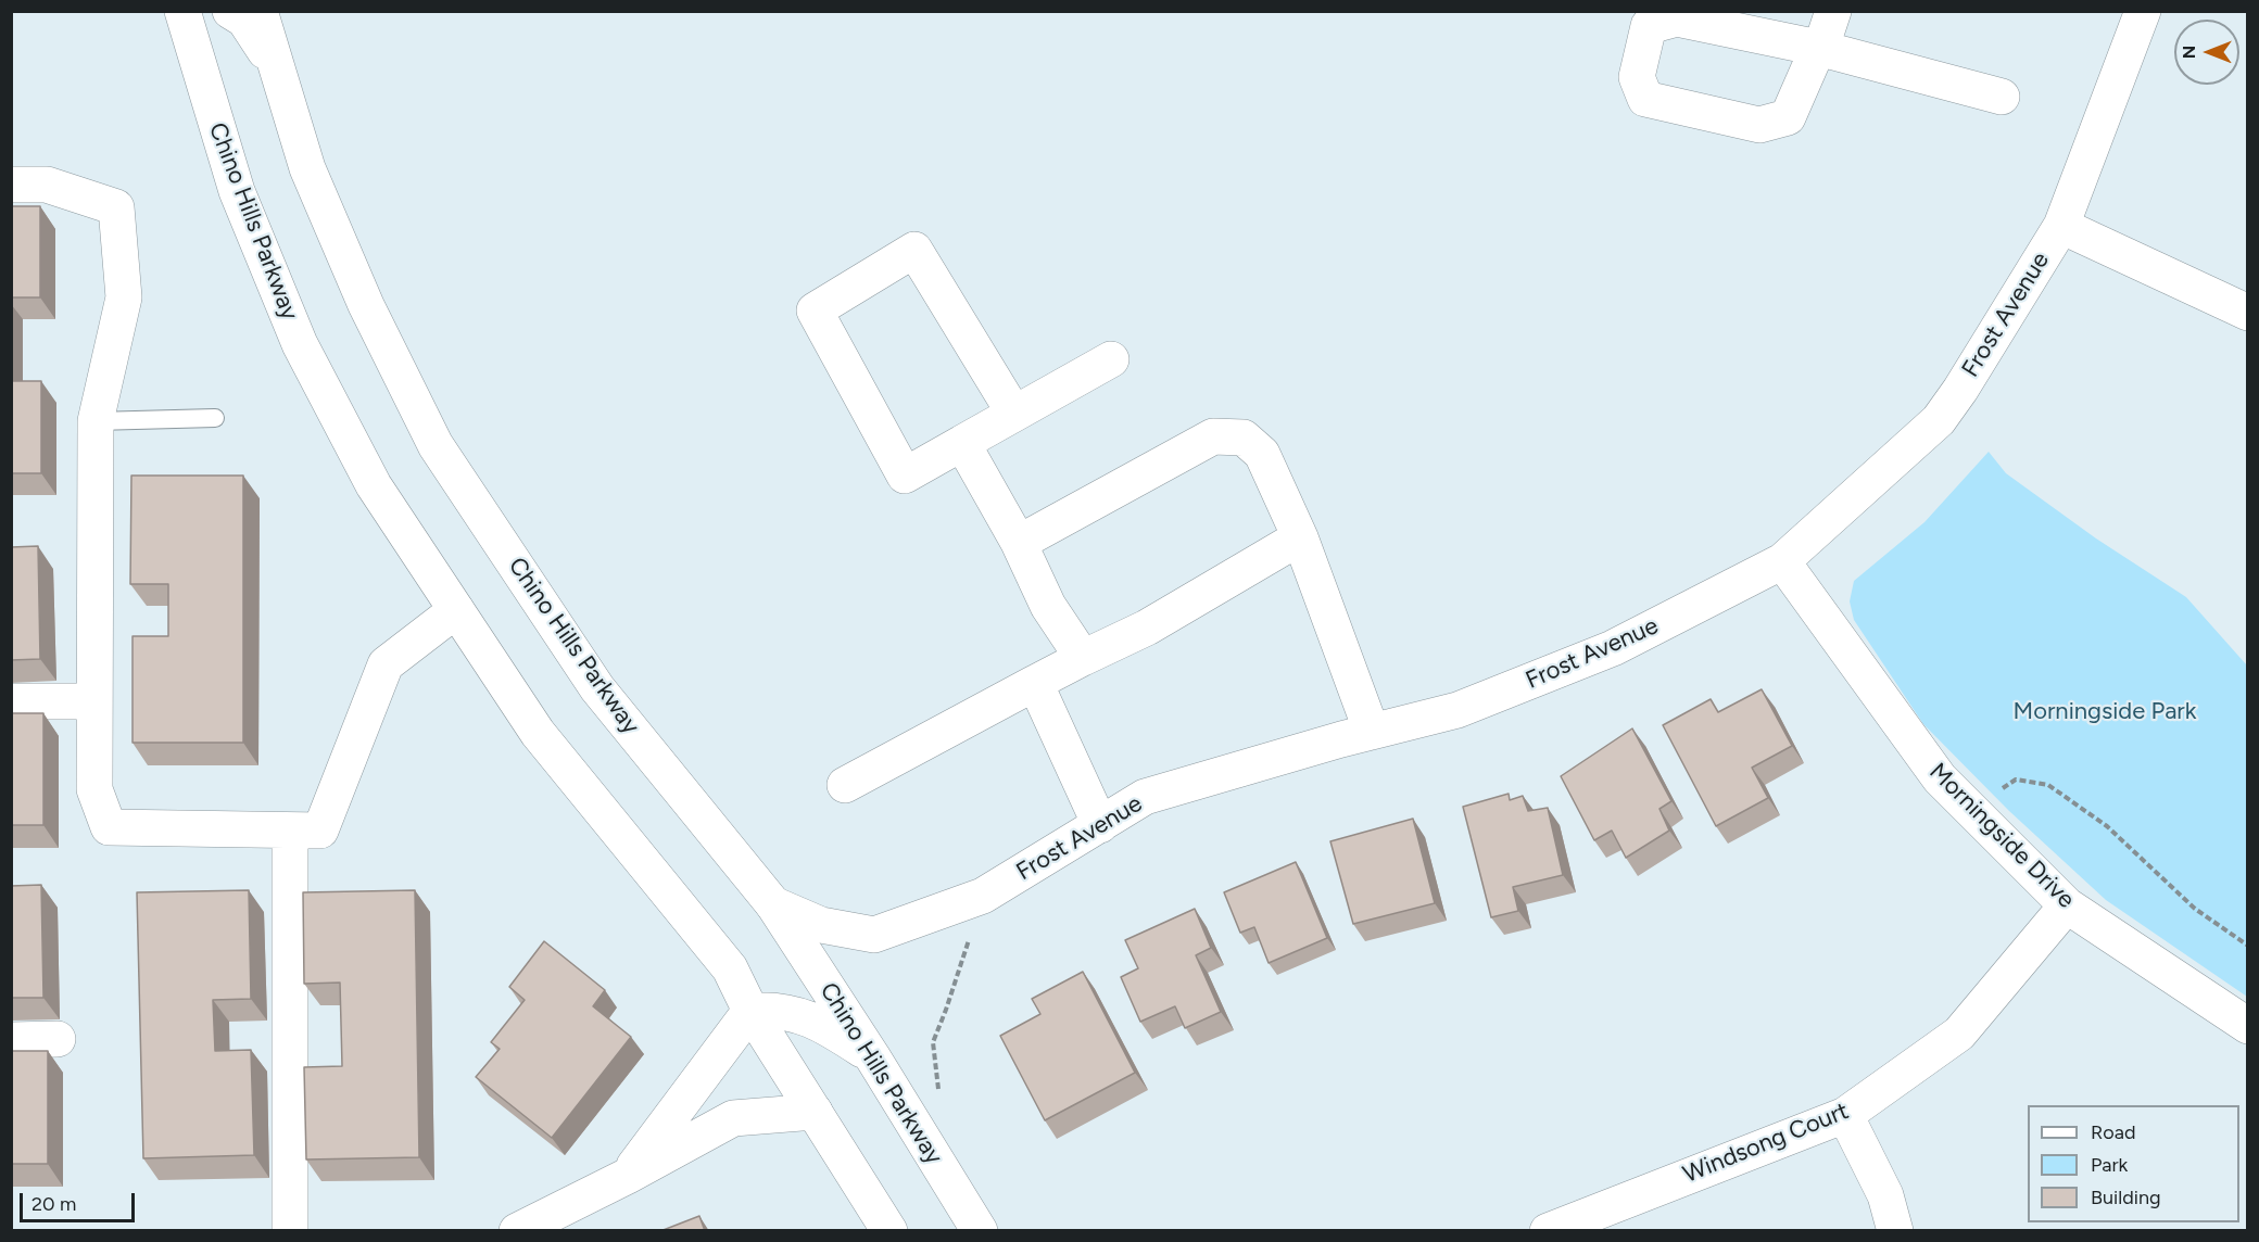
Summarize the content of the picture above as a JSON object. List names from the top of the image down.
{
  "streets": {
    "street": [
      "Chino Hills Parkway",
      "Frost Avenue",
      "Morningside Drive",
      "Windsong Court"
    ]
  },
  "crossings": [
    ["Chino Hills Parkway", "Frost Avenue"],
    ["Frost Avenue", "Morningside Drive"],
    ["Morningside Drive", "Windsong Court"]
  ],
  "parks": ["Morningside Park"],
  "legend": ["Road", "Park", "Building"],
  "scale_bar": "20 m",
  "north": "left"
}
